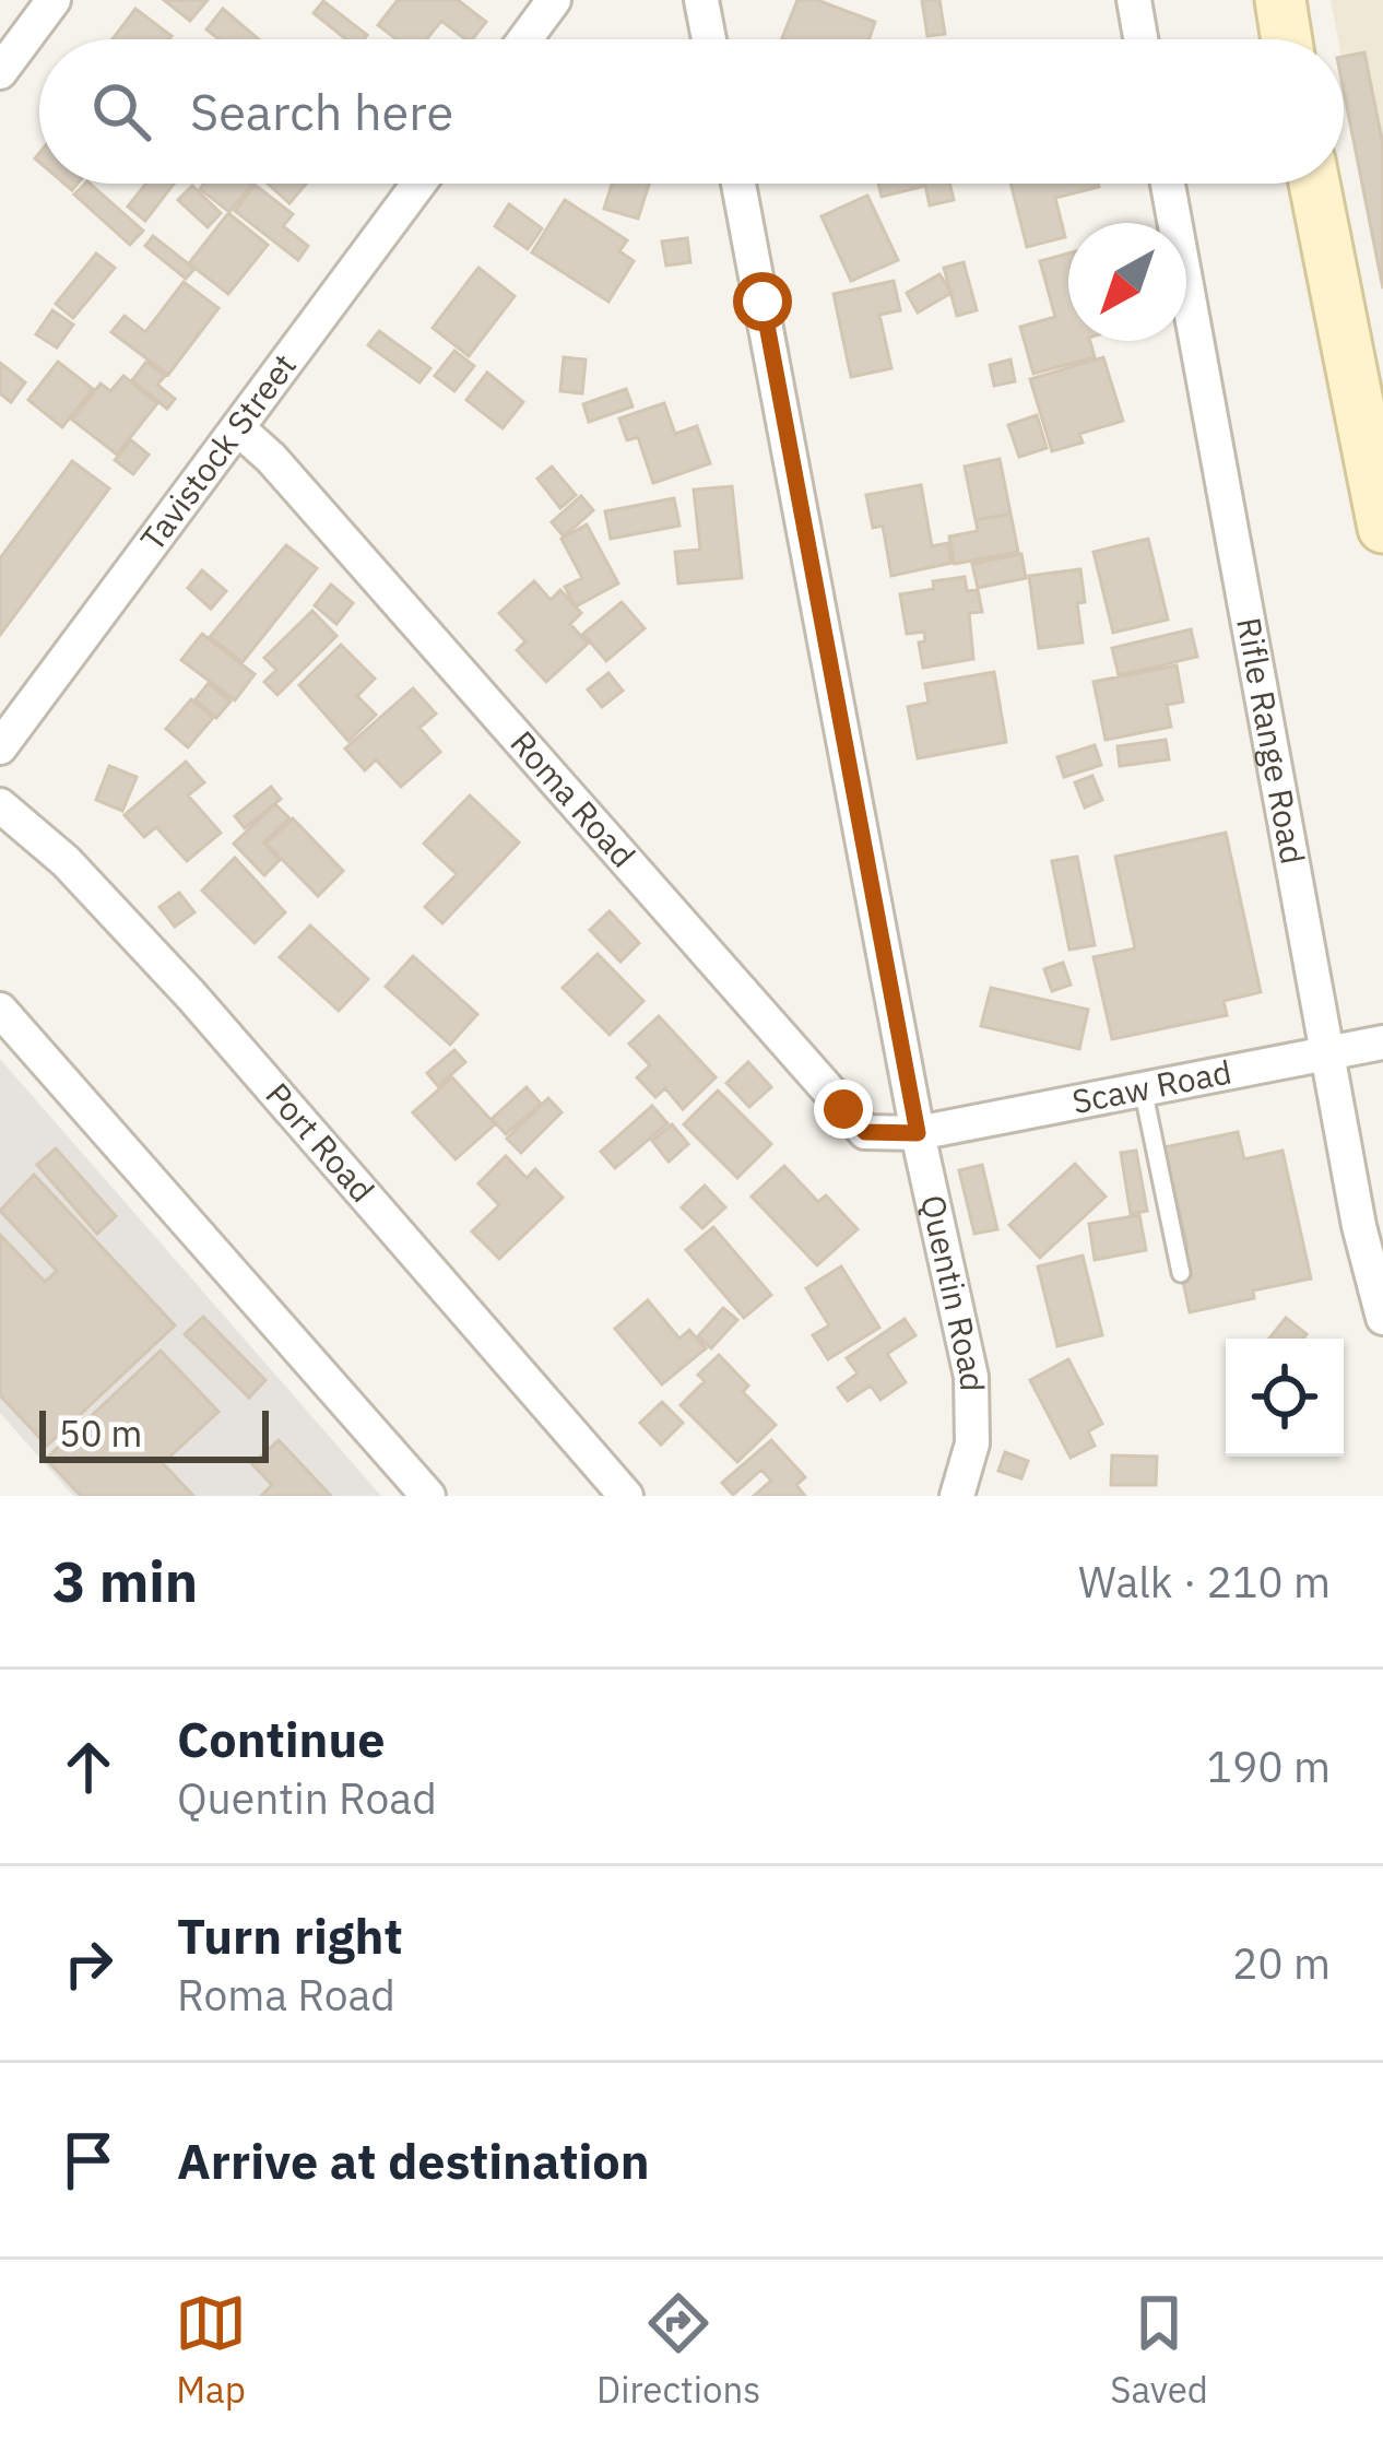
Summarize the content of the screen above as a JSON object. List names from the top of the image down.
{
  "streets": {
    "street": [
      "Tavistock Street",
      "Rifle Range Road",
      "Roma Road",
      "Scaw Road",
      "Port Road",
      "Quentin Road"
    ]
  },
  "crossings": [
    ["Tavistock Street", "Roma Road"],
    ["Rifle Range Road", "Scaw Road"],
    ["Roma Road", "Scaw Road"],
    ["Roma Road", "Quentin Road"],
    ["Scaw Road", "Quentin Road"]
  ],
  "scale_bar": "50 m",
  "north": "bottom left",
  "page": {
    "search": "Search here",
    "scale": "50 m",
    "heading": ["3 min", "Walk · 210 m"],
    "list": [
      ["Continue", "Quentin Road", "190 m"],
      ["Turn right", "Roma Road", "20 m"],
      "Arrive at destination"
    ],
    "nav": ["Map", "Directions", "Saved"]
  }
}
